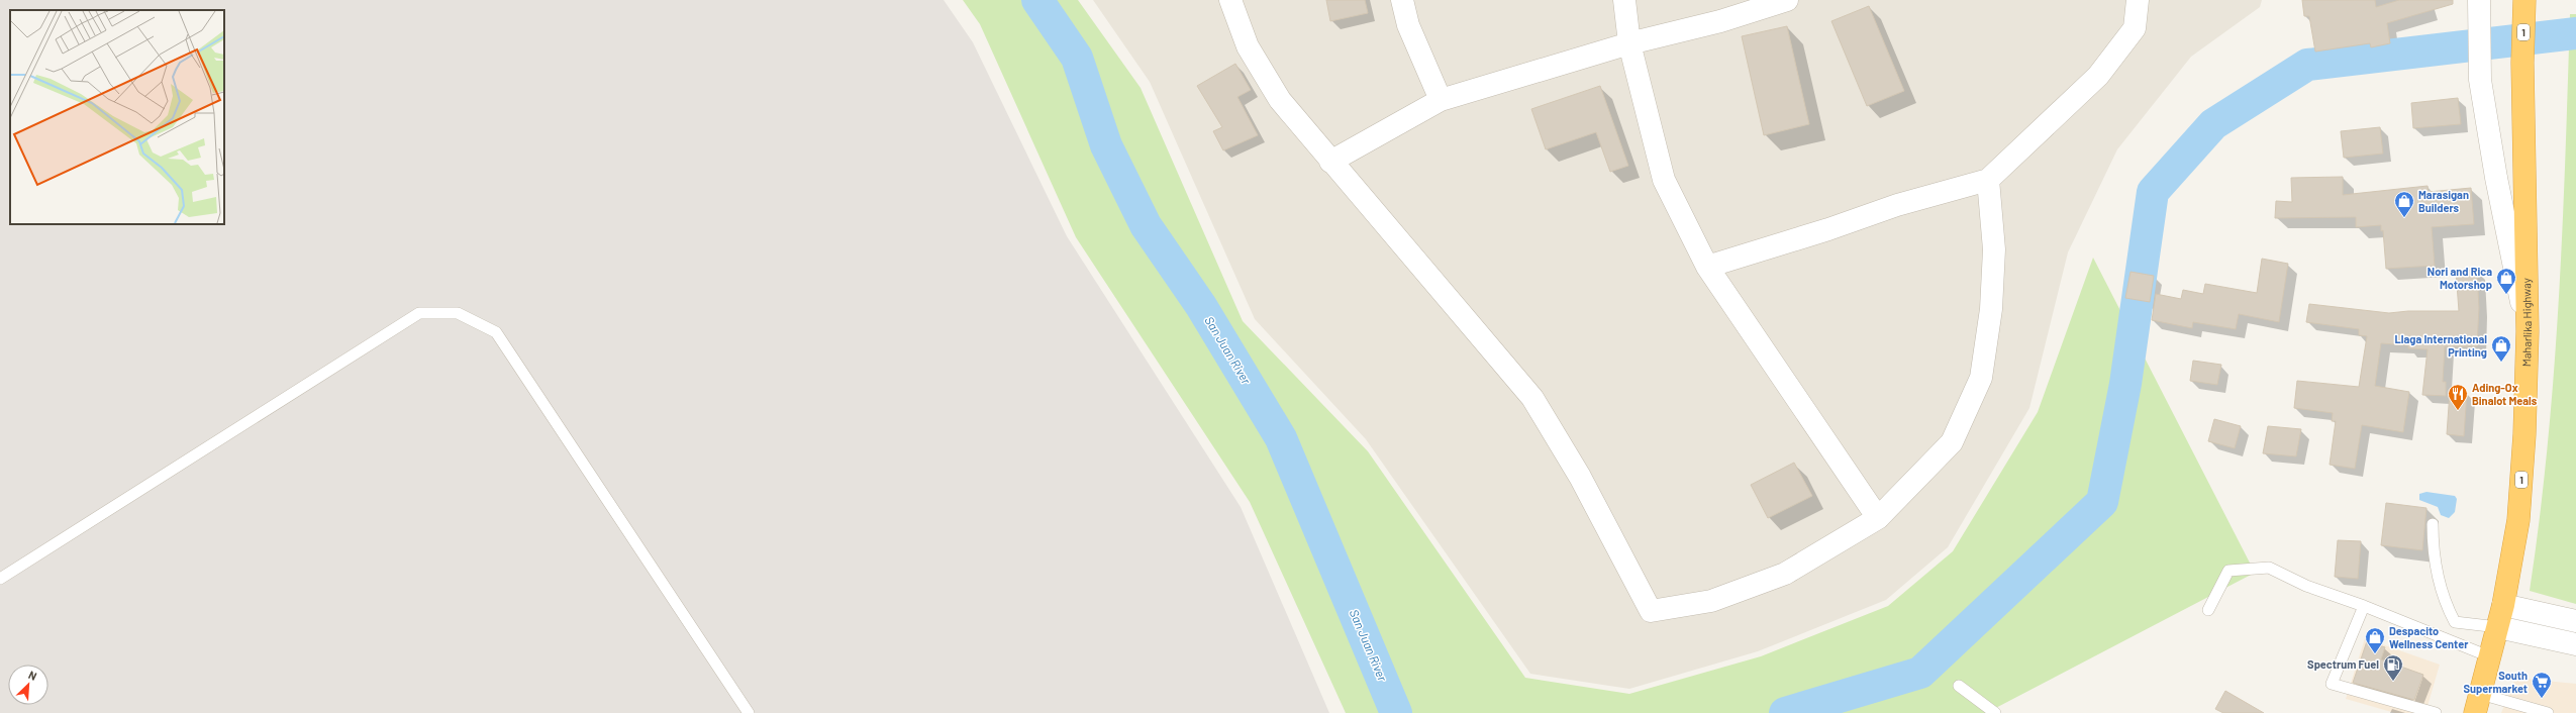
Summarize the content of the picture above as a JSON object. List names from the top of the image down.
{
  "streets": {
    "highway": ["1", "Maharlika Highway"]
  },
  "water": ["San Juan River"],
  "places": {
    "shop": [
      "Marasigan Builders",
      "Nori and Rica Motorshop",
      "Llaga International Printing",
      "Despacito Wellness Center"
    ],
    "restaurant": ["Ading-Ox Binalot Meals"],
    "fuel station": ["Spectrum Fuel"],
    "supermarket": ["South Supermarket"]
  },
  "north": "top right"
}
